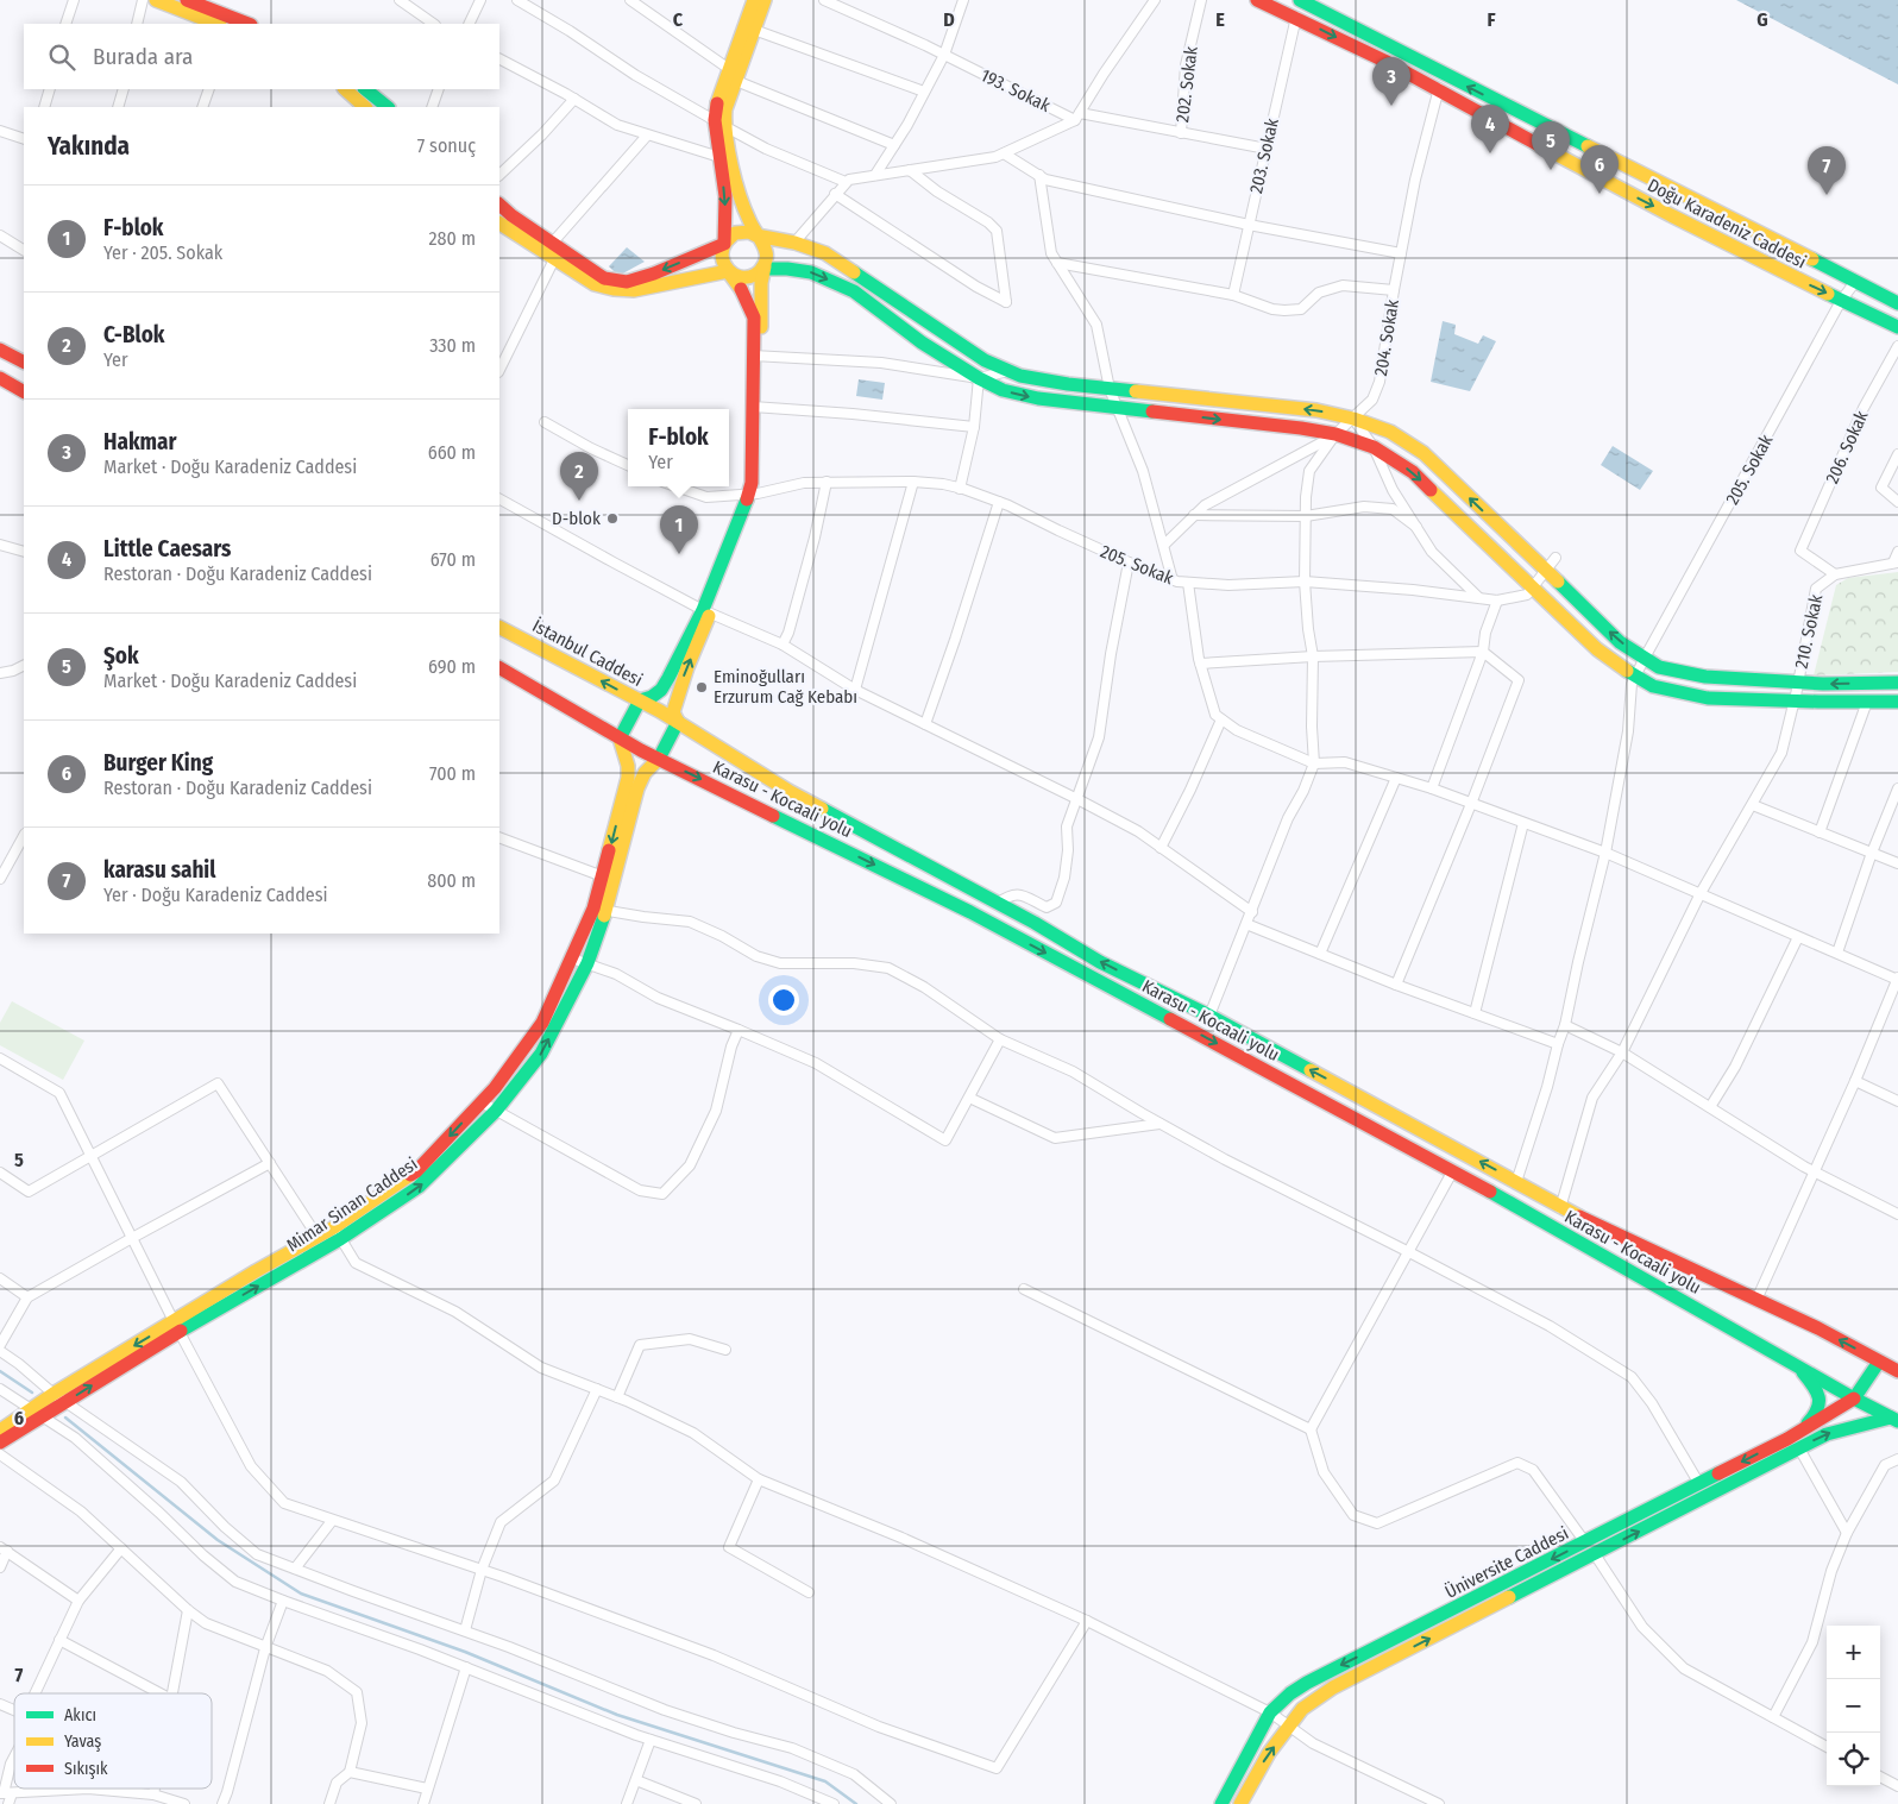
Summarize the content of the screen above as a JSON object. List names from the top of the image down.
{
  "streets": {
    "main road": [
      "Doğu Karadeniz Caddesi",
      "İstanbul Caddesi",
      "Karasu - Kocaali yolu",
      "Mimar Sinan Caddesi",
      "Üniversite Caddesi"
    ],
    "street": [
      "202. Sokak",
      "193. Sokak",
      "203. Sokak",
      "204. Sokak",
      "206. Sokak",
      "205. Sokak",
      "210. Sokak"
    ]
  },
  "crossings": [
    ["202. Sokak", "193. Sokak"],
    ["193. Sokak", "203. Sokak"],
    ["203. Sokak", "Doğu Karadeniz Caddesi"],
    ["Doğu Karadeniz Caddesi", "204. Sokak"],
    ["Doğu Karadeniz Caddesi", "205. Sokak"],
    ["204. Sokak", "205. Sokak"],
    ["206. Sokak", "210. Sokak"],
    ["205. Sokak", "Karasu - Kocaali yolu"],
    ["210. Sokak", "Karasu - Kocaali yolu"],
    ["İstanbul Caddesi", "Karasu - Kocaali yolu"],
    ["Karasu - Kocaali yolu", "Mimar Sinan Caddesi"],
    ["Karasu - Kocaali yolu", "Üniversite Caddesi"]
  ],
  "one_way": ["İstanbul Caddesi"],
  "places": ["D-blok", "Eminoğulları Erzurum Cağ Kebabı"],
  "legend": ["Akıcı", "Yavaş", "Sıkışık"],
  "page": {
    "search": "Burada ara",
    "pins": [
      "3",
      "4",
      "5",
      "6",
      "7",
      "2",
      "1"
    ],
    "heading": ["Yakında", "7 sonuç"],
    "list": [
      {
        "mark": "1",
        "name": "F-blok",
        "note": "Yer · 205. Sokak",
        "value": "280 m"
      },
      {
        "mark": "2",
        "name": "C-Blok",
        "note": "Yer",
        "value": "330 m"
      },
      {
        "mark": "3",
        "name": "Hakmar",
        "note": "Market · Doğu Karadeniz Caddesi",
        "value": "660 m"
      },
      {
        "mark": "4",
        "name": "Little Caesars",
        "note": "Restoran · Doğu Karadeniz Caddesi",
        "value": "670 m"
      },
      {
        "mark": "5",
        "name": "Şok",
        "note": "Market · Doğu Karadeniz Caddesi",
        "value": "690 m"
      },
      {
        "mark": "6",
        "name": "Burger King",
        "note": "Restoran · Doğu Karadeniz Caddesi",
        "value": "700 m"
      },
      {
        "mark": "7",
        "name": "karasu sahil",
        "note": "Yer · Doğu Karadeniz Caddesi",
        "value": "800 m"
      }
    ],
    "popup": ["F-blok", "Yer"],
    "map_buttons": ["+", "−"]
  },
  "grid": {
    "columns": [
      "C",
      "D",
      "E",
      "F",
      "G"
    ],
    "rows": ["5", "6", "7"]
  }
}
